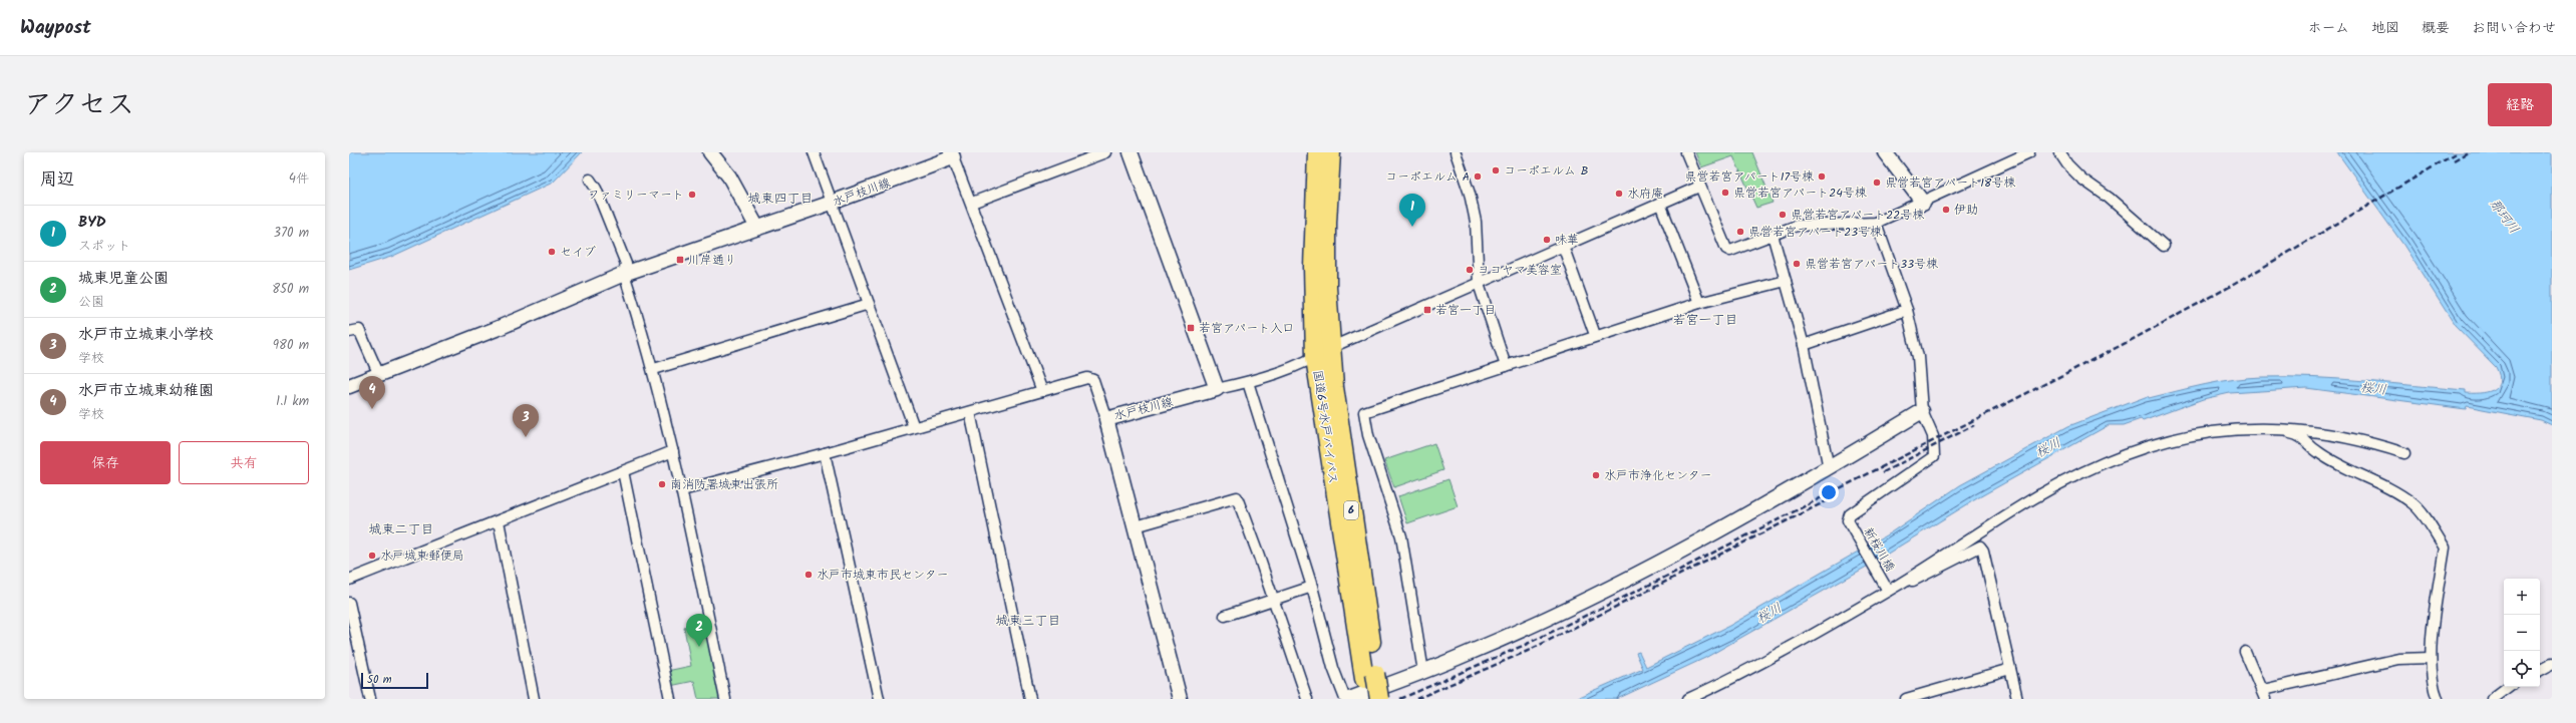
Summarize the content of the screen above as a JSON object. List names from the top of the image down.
{
  "streets": {
    "highway": ["国道6号水戸バイパス", "6"],
    "street": ["水戸枝川線", "新桜川橋"]
  },
  "districts": [
    "城東四丁目",
    "若宮一丁目",
    "城東二丁目",
    "城東三丁目"
  ],
  "water": ["那珂川", "桜川"],
  "places": {
    "other": [
      "コーポエルム B",
      "コーポエルム A",
      "県営若宮アパート17号棟",
      "県営若宮アパート18号棟",
      "県営若宮アパート24号棟",
      "水府庵",
      "ファミリーマート",
      "伊助",
      "県営若宮アパート22号棟",
      "県営若宮アパート23号棟",
      "味華",
      "セイブ",
      "県営若宮アパート33号棟",
      "ヨコヤマ美容室",
      "水戸市浄化センター",
      "南消防署城東出張所",
      "水戸城東郵便局",
      "水戸市城東市民センター"
    ],
    "transit": ["川岸通り", "若宮一丁目", "若宮アパート入口"]
  },
  "scale_bar": "50 m",
  "page": {
    "header": "Waypost",
    "nav": [
      "ホーム",
      "地図",
      "概要",
      "お問い合わせ"
    ],
    "title": "アクセス",
    "buttons": [
      "経路",
      ["保存", "共有"]
    ],
    "heading": ["周辺", "4件"],
    "pins": [
      "1",
      "4",
      "3",
      "2"
    ],
    "list": [
      {
        "mark": "1",
        "name": "BYD",
        "note": "スポット",
        "value": "370 m"
      },
      {
        "mark": "2",
        "name": "城東児童公園",
        "note": "公園",
        "value": "850 m"
      },
      {
        "mark": "3",
        "name": "水戸市立城東小学校",
        "note": "学校",
        "value": "980 m"
      },
      {
        "mark": "4",
        "name": "水戸市立城東幼稚園",
        "note": "学校",
        "value": "1.1 km"
      }
    ],
    "map_buttons": ["+", "−"],
    "scale": "50 m"
  }
}
